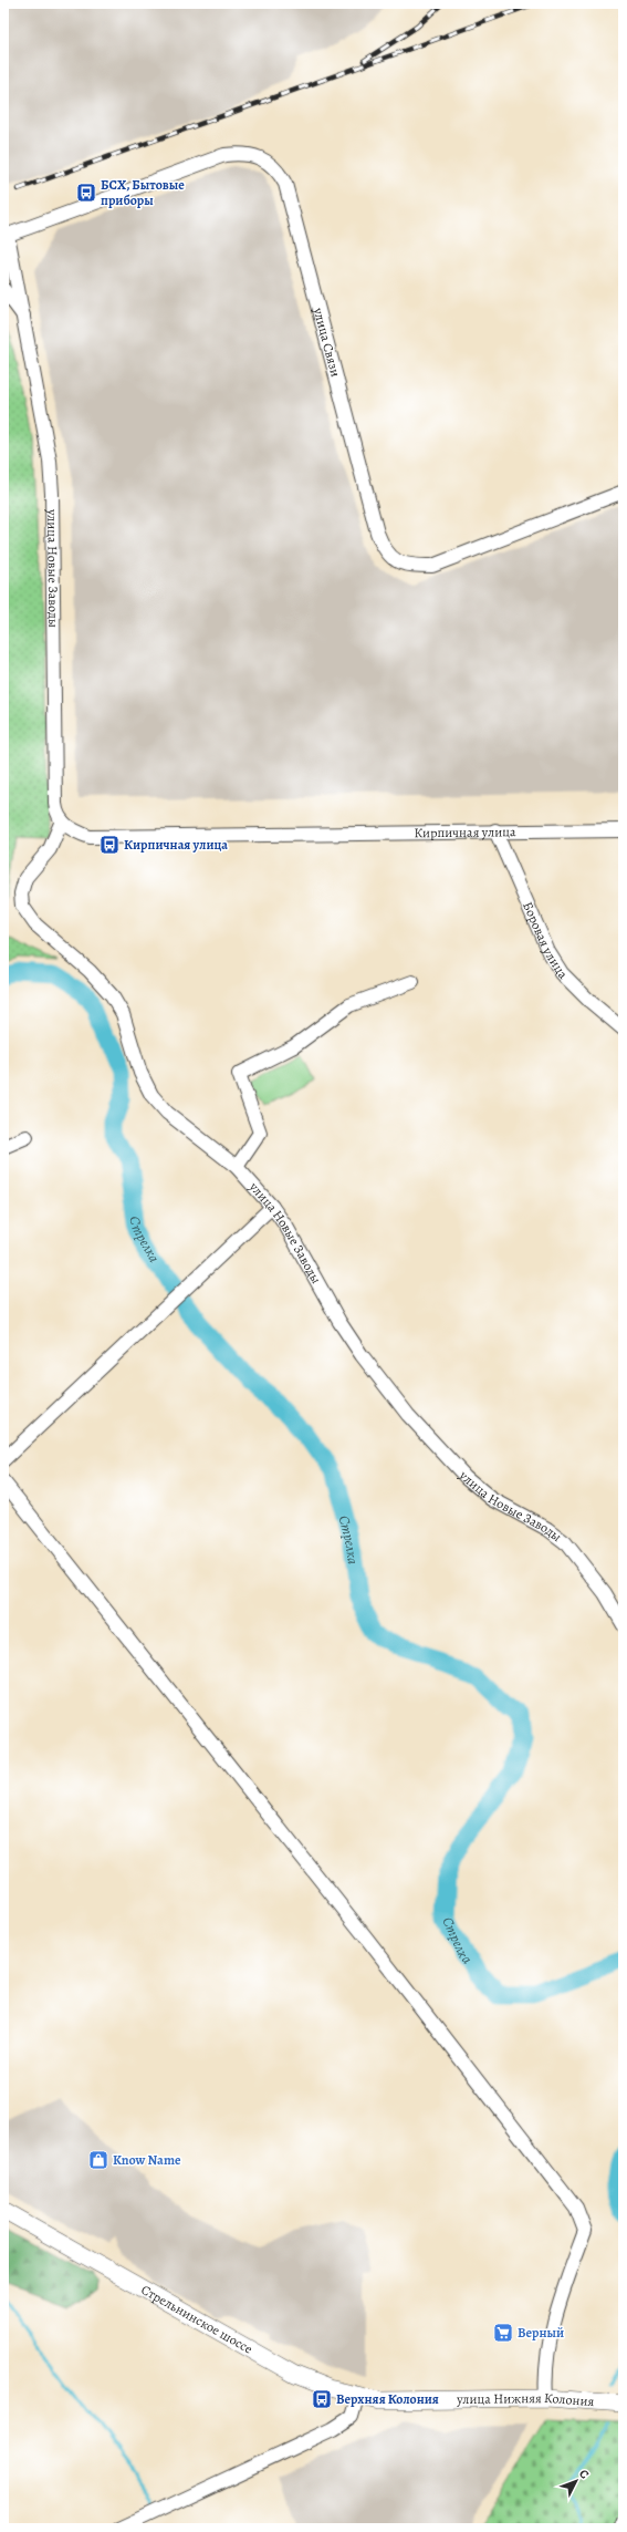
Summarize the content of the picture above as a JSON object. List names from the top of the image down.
{
  "streets": {
    "main road": ["Стрельнинское шоссе", "улица Нижняя Колония"],
    "street": [
      "улица Связи",
      "улица Новые Заводы",
      "Кирпичная улица",
      "Боровая улица"
    ]
  },
  "crossings": [
    ["улица Связи", "улица Новые Заводы"],
    ["улица Новые Заводы", "Кирпичная улица"],
    ["Кирпичная улица", "Боровая улица"],
    ["Стрельнинское шоссе", "улица Нижняя Колония"]
  ],
  "water": ["Стрелка"],
  "places": {
    "bus stop": ["БСХ, Бытовые приборы", "Кирпичная улица", "Верхняя Колония"],
    "shop": ["Know Name"],
    "supermarket": ["Верный"]
  },
  "north": "top right"
}
